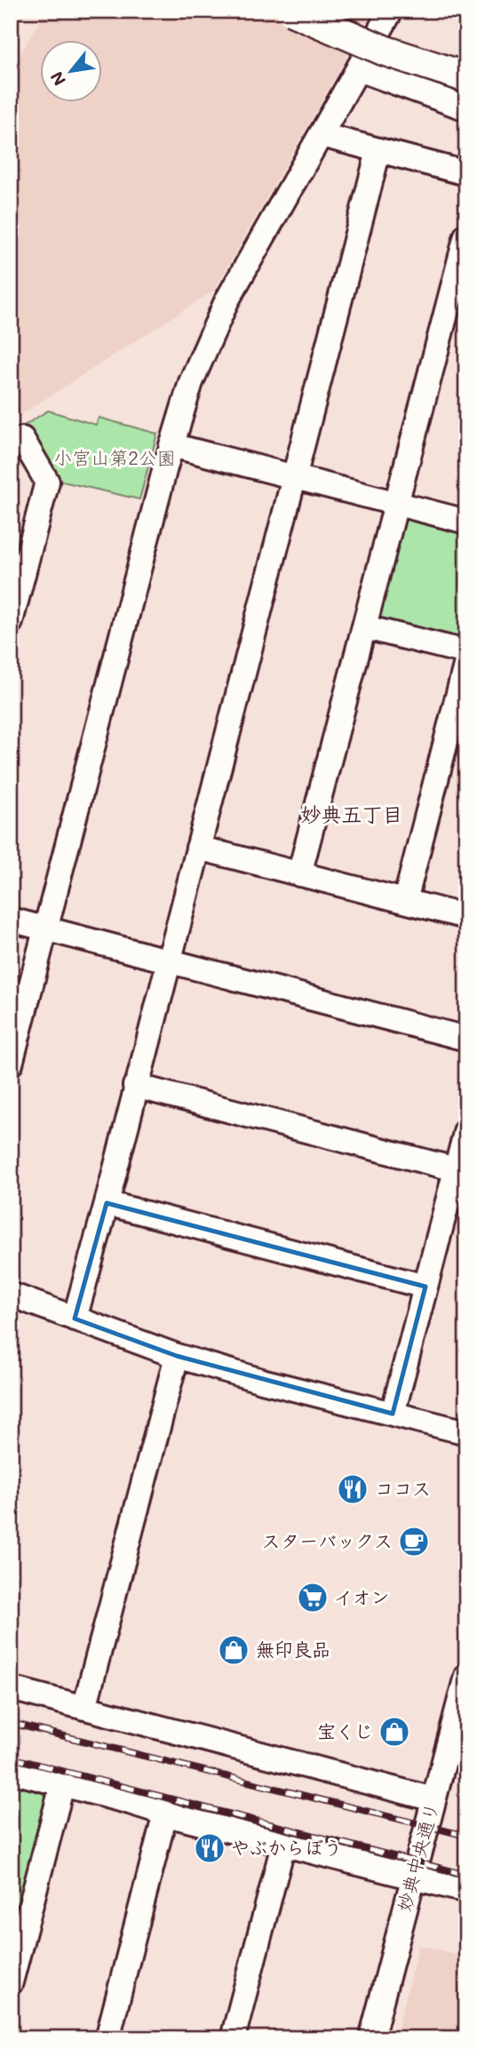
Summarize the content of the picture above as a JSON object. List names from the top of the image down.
{
  "streets": {
    "street": ["妙典中央通り"]
  },
  "districts": ["妙典五丁目"],
  "parks": ["小宮山第2公園"],
  "places": {
    "restaurant": ["ココス", "やぶからぼう"],
    "cafe": ["スターバックス"],
    "supermarket": ["イオン"],
    "shop": ["無印良品", "宝くじ"]
  },
  "north": "bottom left"
}
